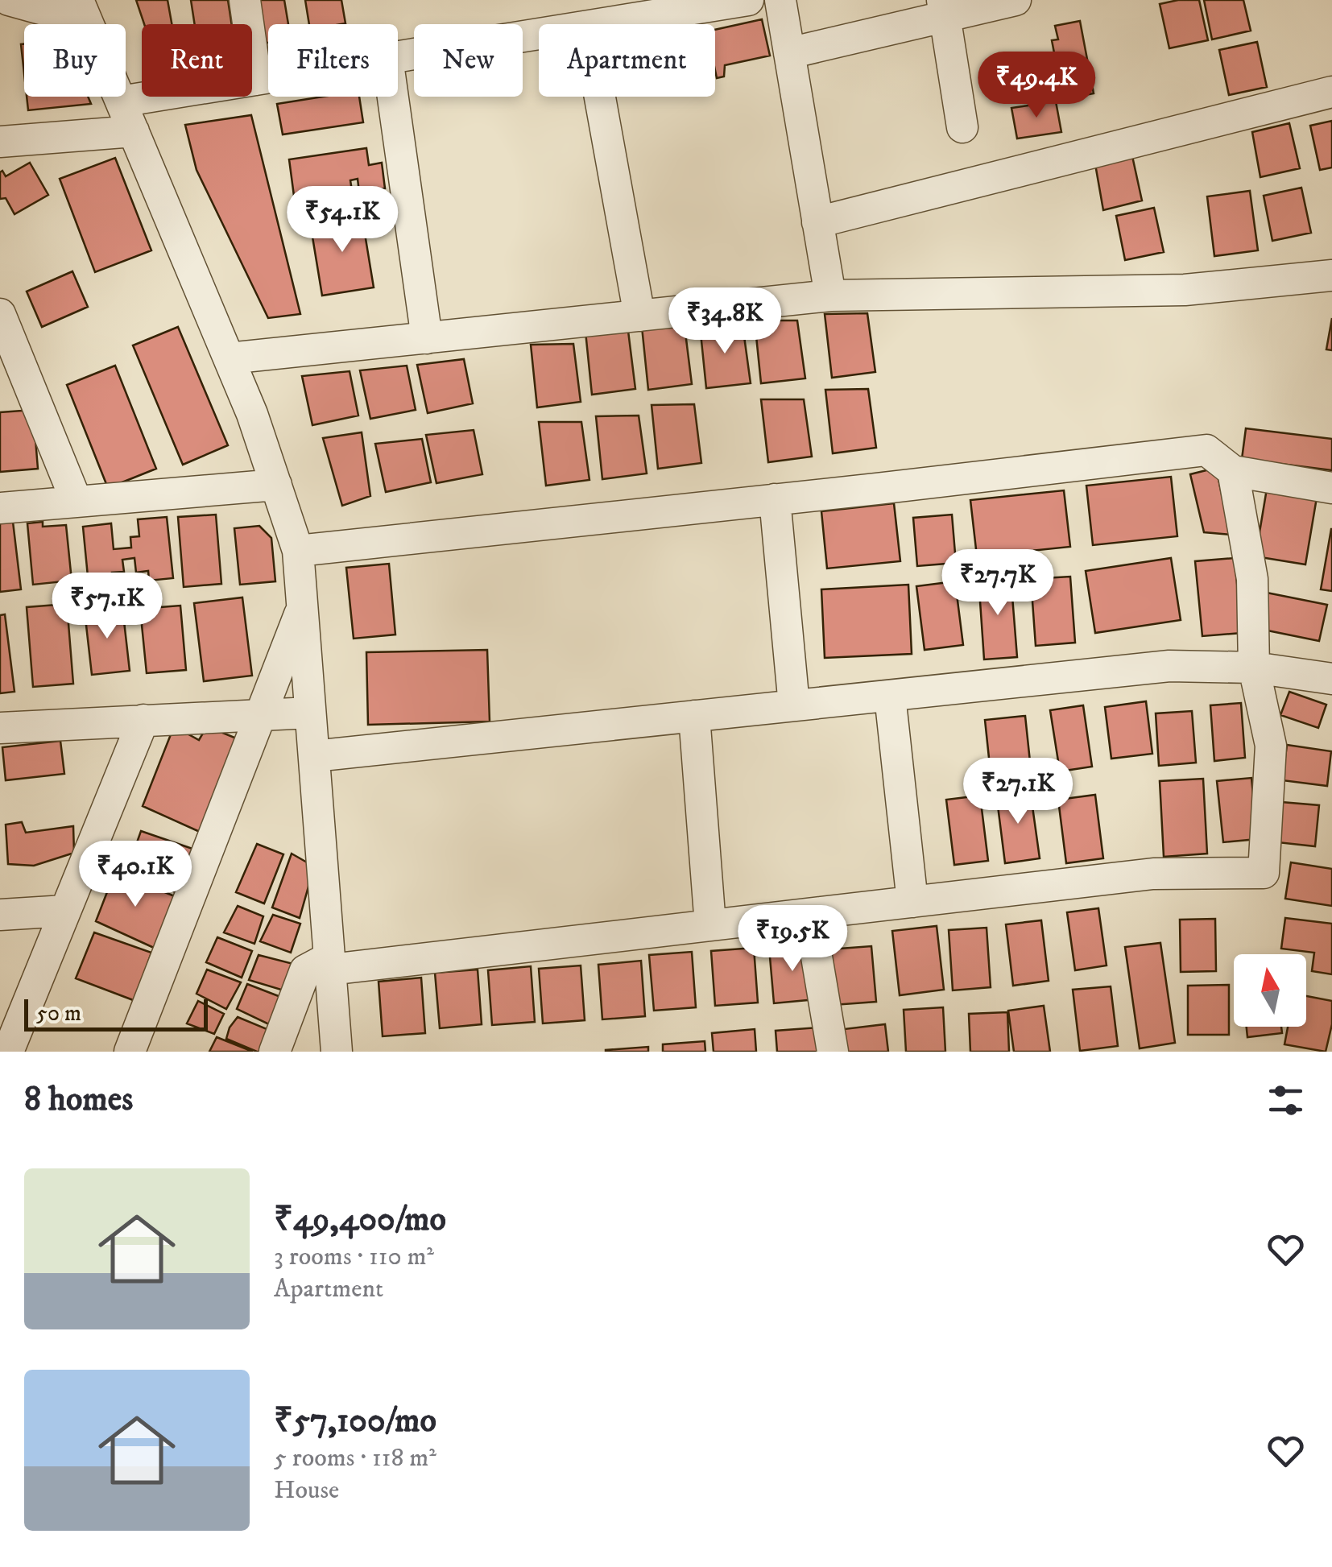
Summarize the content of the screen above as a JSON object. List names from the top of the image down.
{
  "scale_bar": "50 m",
  "north": "top",
  "page": {
    "chip": [
      "Buy",
      "Rent",
      "Filters",
      "New",
      "Apartment"
    ],
    "price": [
      "₹49.4K",
      "₹54.1K",
      "₹34.8K",
      "₹27.7K",
      "₹57.1K",
      "₹27.1K",
      "₹40.1K",
      "₹19.5K"
    ],
    "scale": "50 m",
    "heading": "8 homes",
    "list": [
      {
        "name": "₹49,400/mo",
        "note": "3 rooms · 110 m² · Apartment"
      },
      {
        "name": "₹57,100/mo",
        "note": "5 rooms · 118 m² · House"
      }
    ]
  }
}
